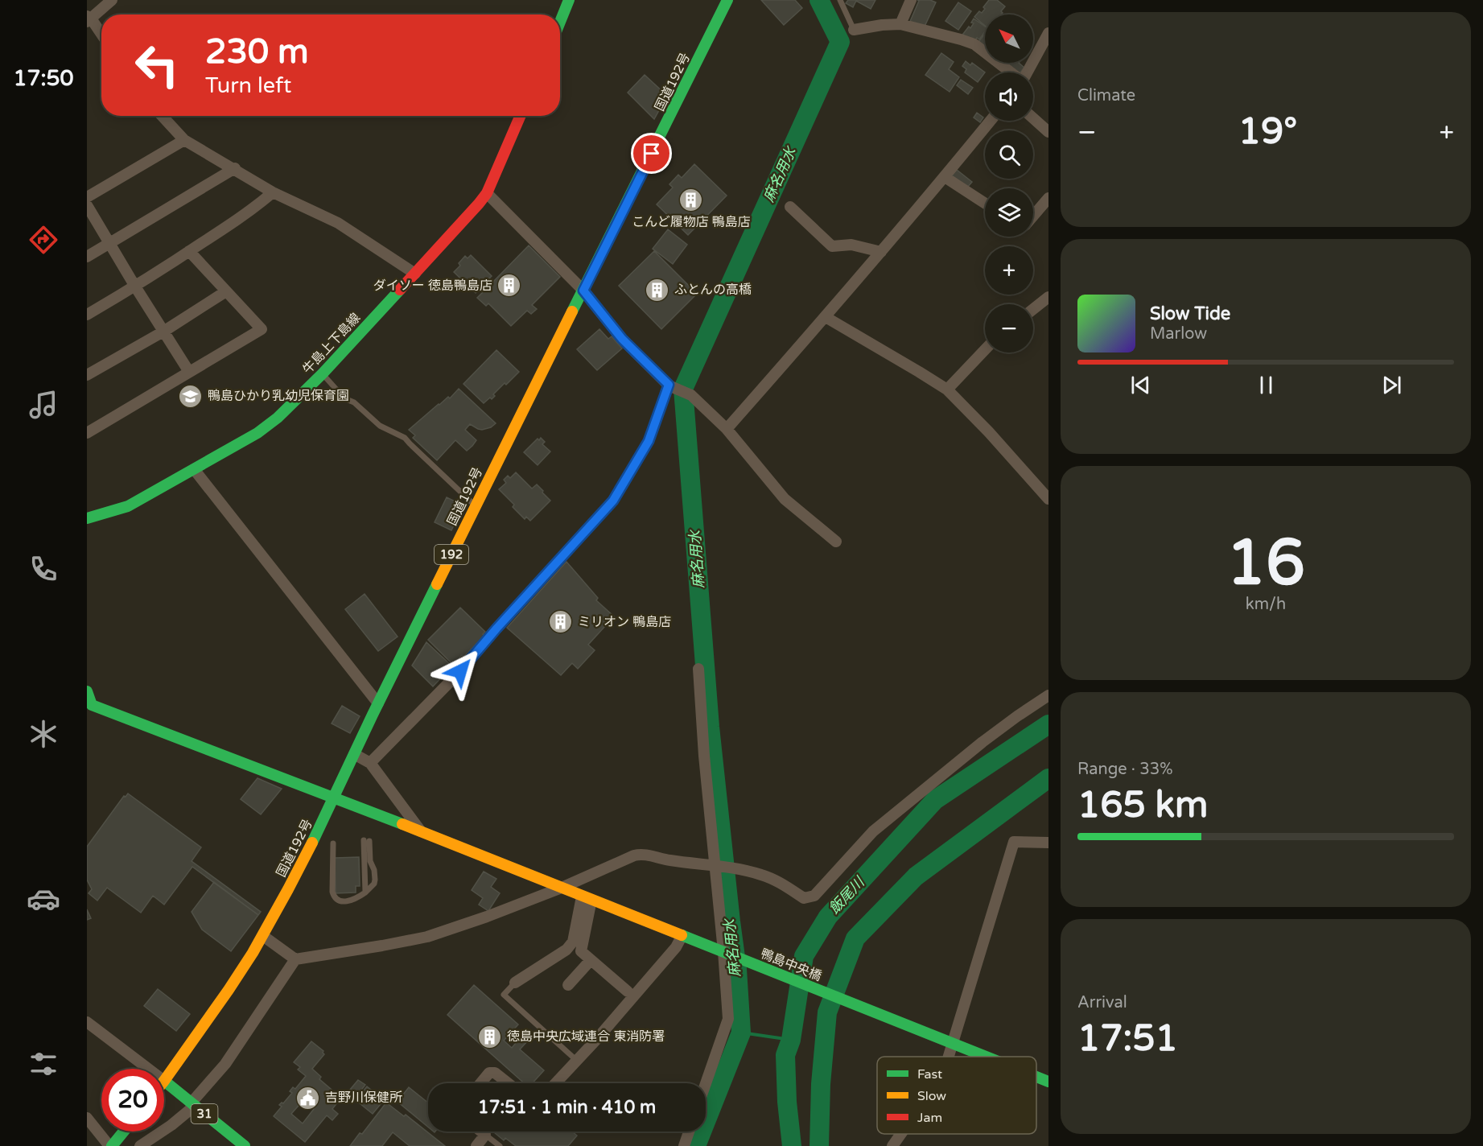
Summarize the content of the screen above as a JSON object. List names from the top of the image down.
{
  "streets": {
    "main road": [
      "国道192号",
      "牛島上下島線",
      "192",
      "鴨島中央橋",
      "31"
    ]
  },
  "crossings": [
    ["国道192号", "鴨島中央橋"],
    ["国道192号", "31"]
  ],
  "water": ["麻名用水", "飯尾川"],
  "places": {
    "building": [
      "こんど履物店 鴨島店",
      "ダイソー 徳島鴨島店",
      "ふとんの高橋",
      "ミリオン 鴨島店",
      "徳島中央広域連合 東消防署"
    ],
    "school or university": ["鴨島ひかり乳幼児保育園"],
    "public building": ["吉野川保健所"]
  },
  "legend": ["Fast", "Slow", "Jam"],
  "north": "top left",
  "page": {
    "tabs": "17:50",
    "tile": [
      "Climate",
      ["16", "km/h"],
      ["Range · 33%", "165 km"],
      ["Arrival", "17:51"]
    ],
    "map_buttons": ["+", "−"],
    "turn": ["230 m", "Turn left"],
    "heat": ["−", "19°", "+"],
    "song": ["Slow Tide", "Marlow"],
    "limit": "20",
    "trip": "17:51 · 1 min · 410 m"
  }
}
